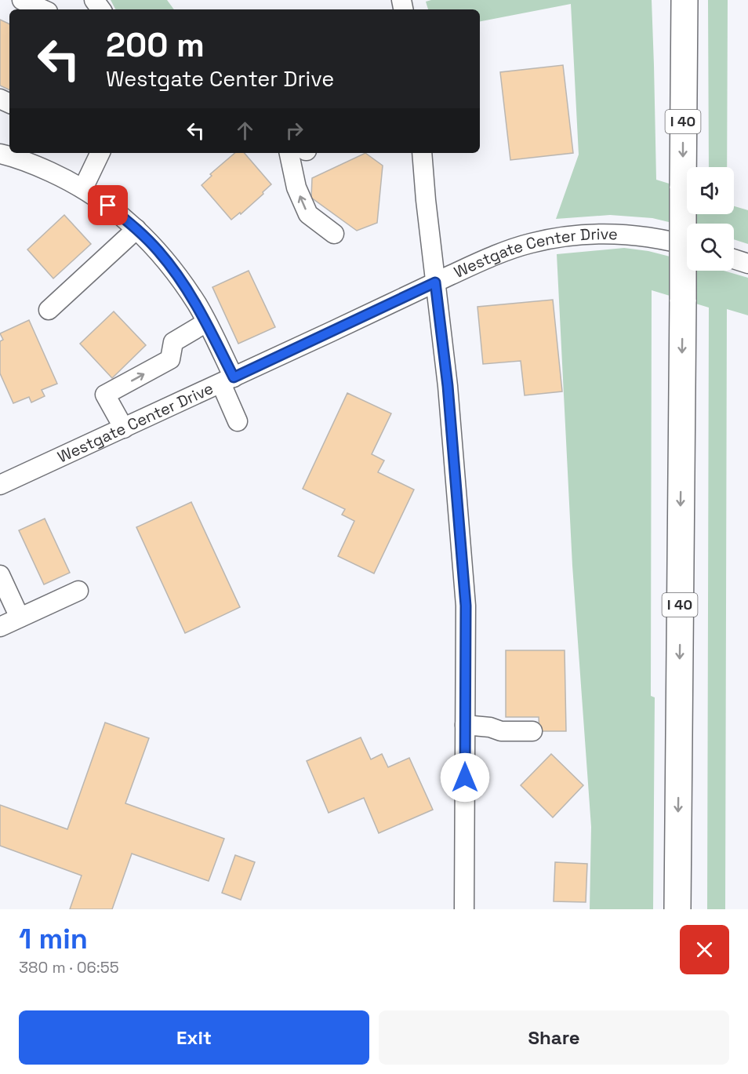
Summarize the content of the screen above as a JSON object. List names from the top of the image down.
{
  "streets": {
    "highway": ["I 40"],
    "street": ["Westgate Center Drive"]
  },
  "page": {
    "turn": ["200 m", "Westgate Center Drive"],
    "heading": ["1 min", "380 m · 06:55"],
    "buttons": ["Exit", "Share"]
  }
}
